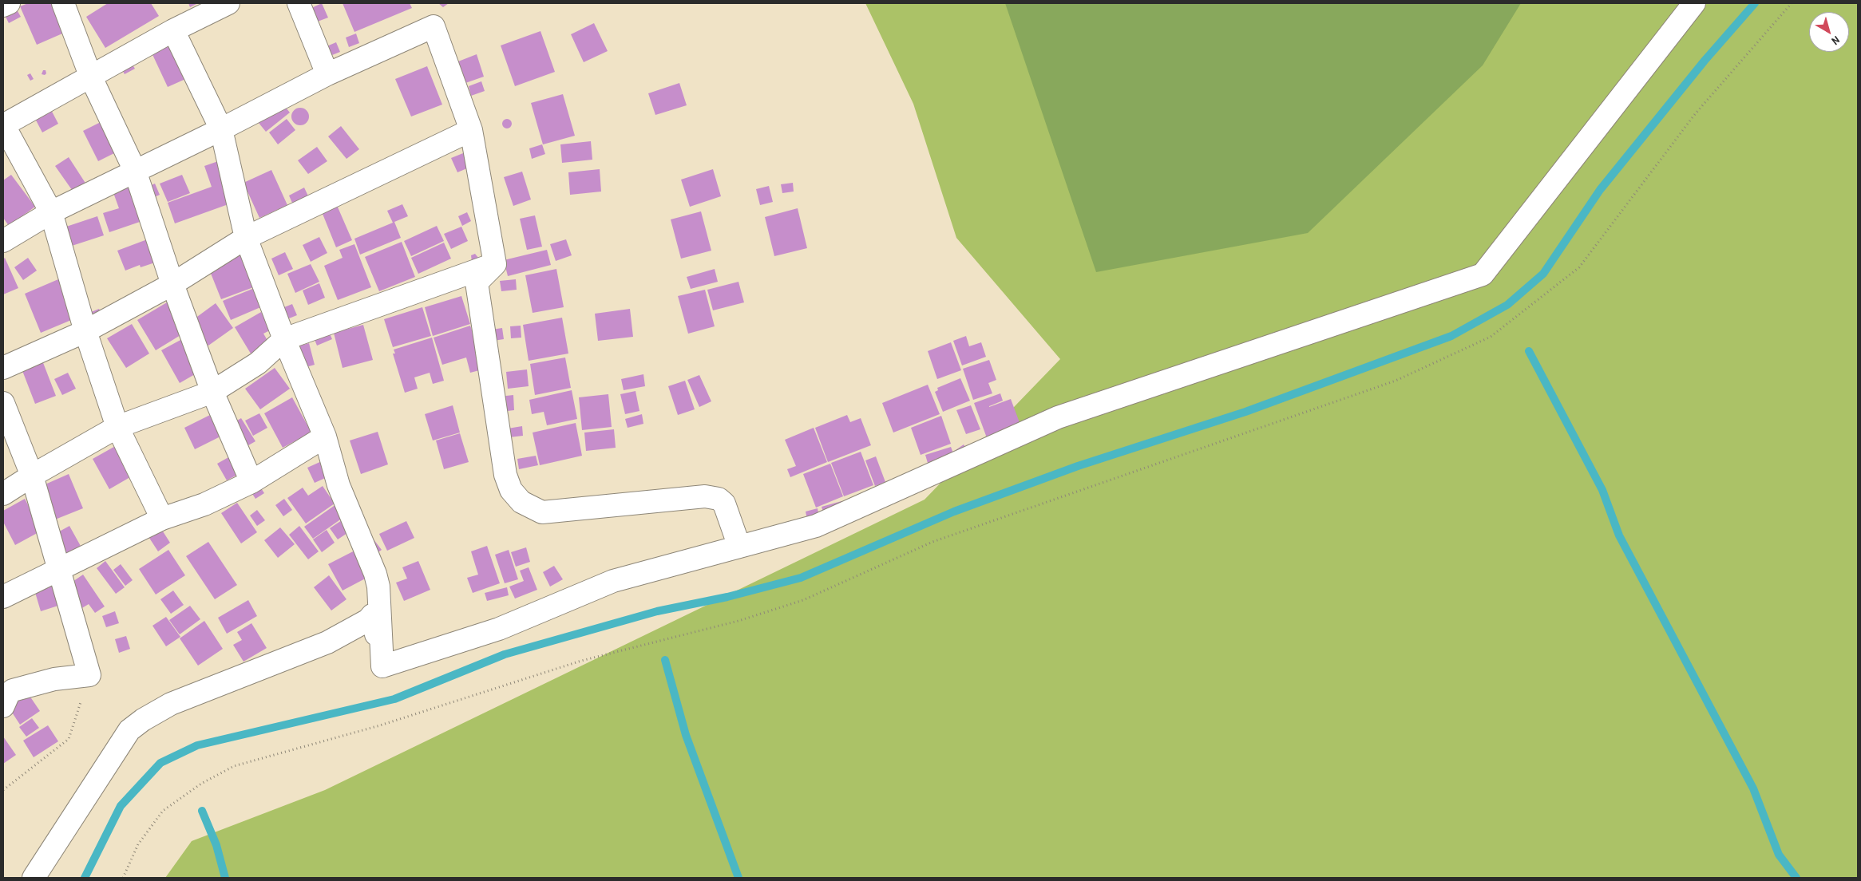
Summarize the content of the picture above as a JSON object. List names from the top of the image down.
{
  "north": "bottom right"
}
